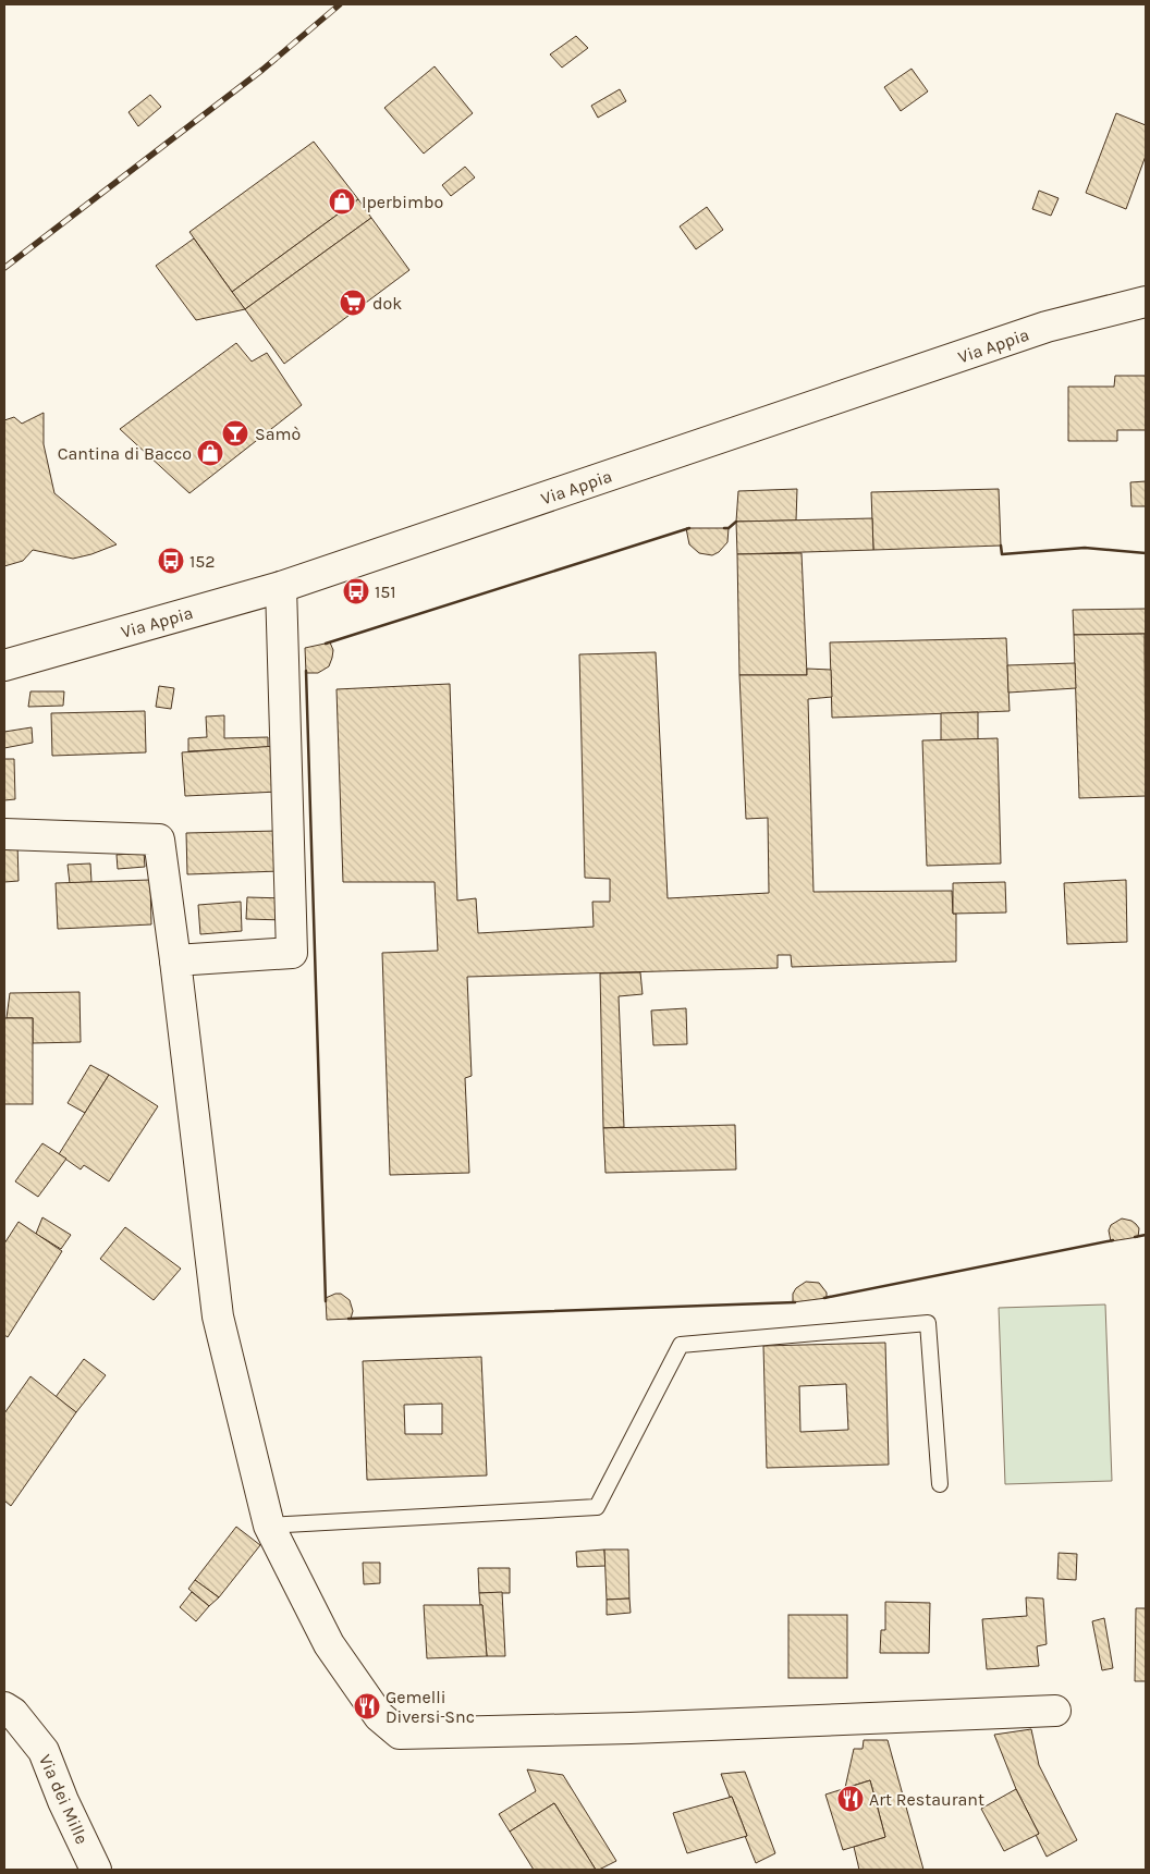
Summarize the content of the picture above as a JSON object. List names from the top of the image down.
{
  "streets": {
    "street": ["Via Appia", "Via dei Mille"]
  },
  "places": {
    "shop": ["Iperbimbo", "Cantina di Bacco"],
    "supermarket": ["dok"],
    "bar": ["Samò"],
    "bus stop": ["152", "151"],
    "restaurant": ["Gemelli Diversi Snc", "Art Restaurant"]
  }
}
